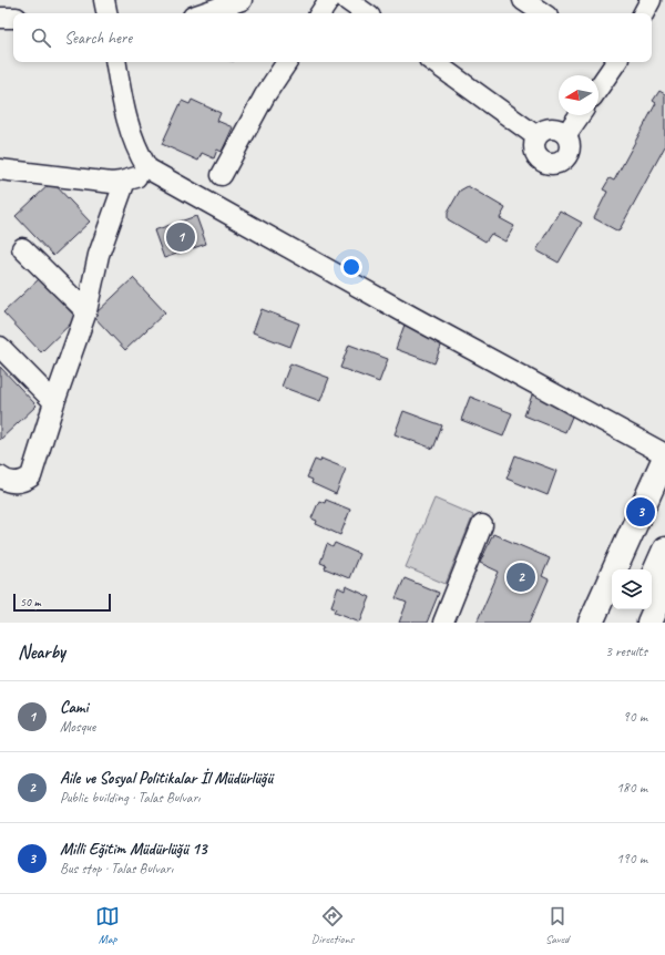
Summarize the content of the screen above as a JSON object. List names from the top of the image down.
{
  "scale_bar": "50 m",
  "north": "left",
  "page": {
    "search": "Search here",
    "pins": ["1", "3", "2"],
    "scale": "50 m",
    "heading": ["Nearby", "3 results"],
    "list": [
      {
        "mark": "1",
        "name": "Cami",
        "note": "Mosque",
        "value": "90 m"
      },
      {
        "mark": "2",
        "name": "Aile ve Sosyal Politikalar İl Müdürlüğü",
        "note": "Public building · Talas Bulvarı",
        "value": "180 m"
      },
      {
        "mark": "3",
        "name": "Milli Eğitim Müdürlüğü 13",
        "note": "Bus stop · Talas Bulvarı",
        "value": "190 m"
      }
    ],
    "nav": ["Map", "Directions", "Saved"]
  }
}
